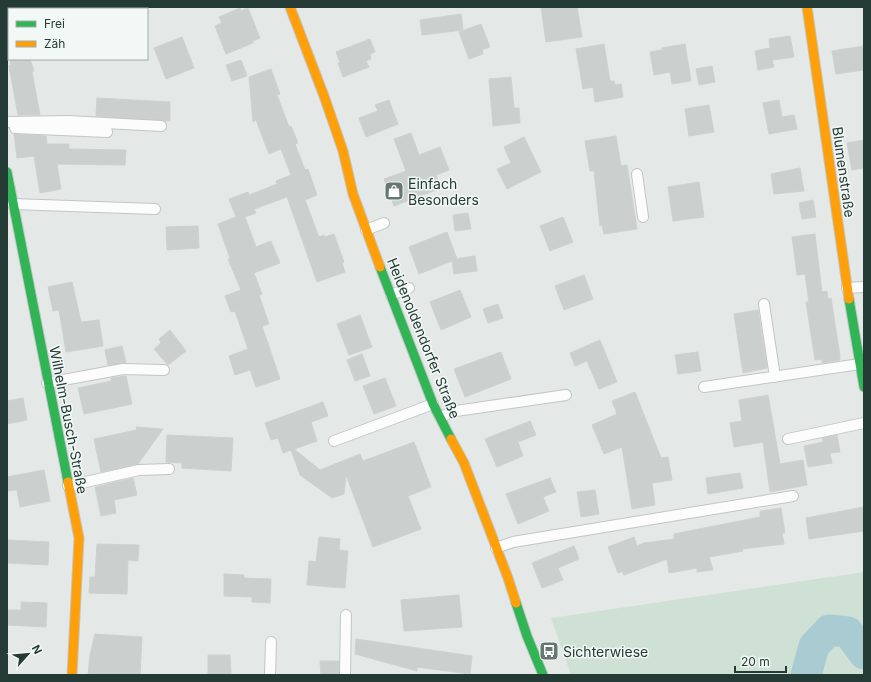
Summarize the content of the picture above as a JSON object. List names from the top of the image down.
{
  "streets": {
    "street": ["Blumenstraße", "Heidenoldendorfer Straße", "Wilhelm-Busch-Straße"]
  },
  "places": {
    "shop": ["Einfach Besonders"],
    "bus stop": ["Sichterwiese"]
  },
  "legend": ["Frei", "Zäh"],
  "scale_bar": "20 m",
  "north": "top right"
}
